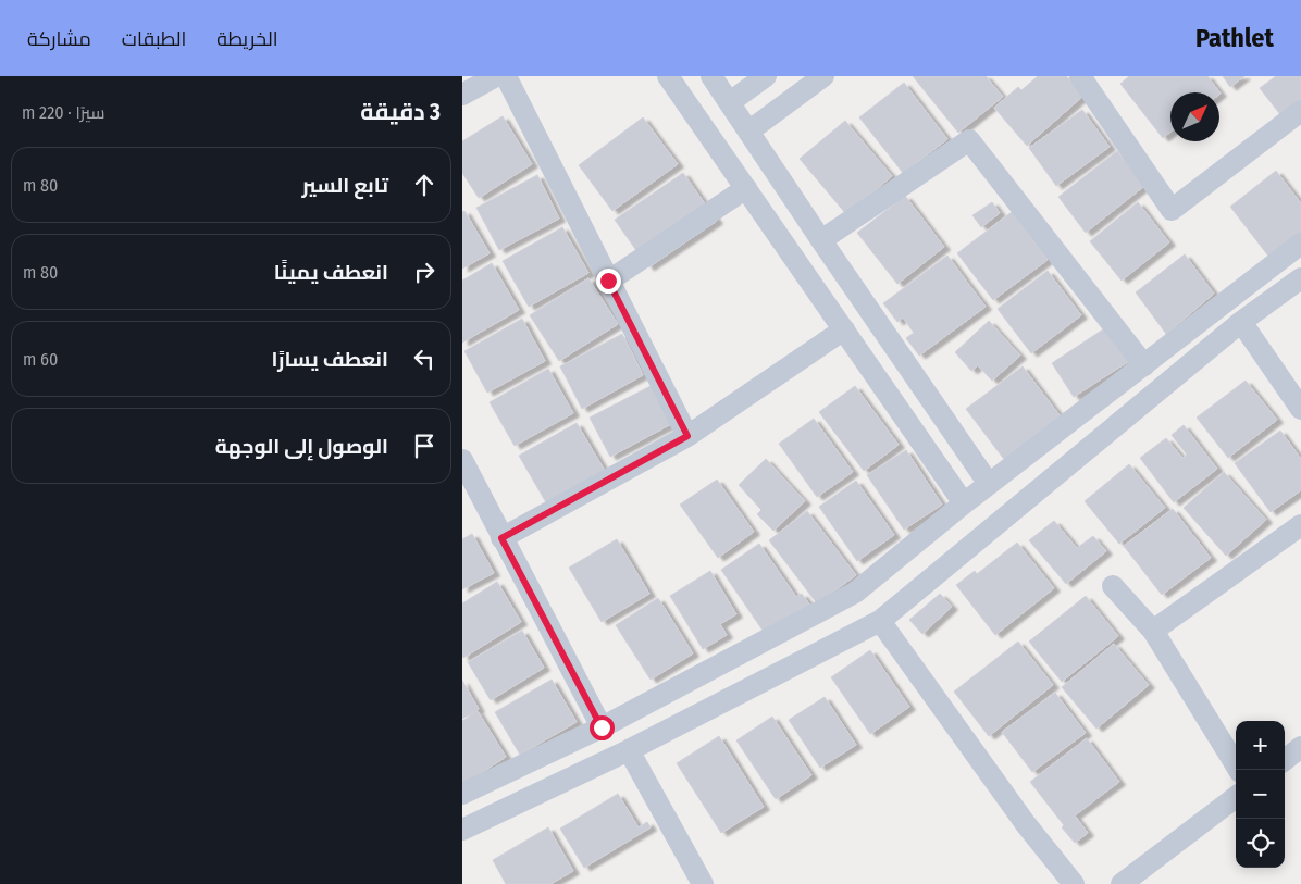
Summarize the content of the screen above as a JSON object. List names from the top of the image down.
{
  "north": "top right",
  "page": {
    "header": "Pathlet",
    "nav": ["الخريطة", "الطبقات", "مشاركة"],
    "heading": ["3 دقيقة", "سيرًا · 220 m"],
    "list": [
      ["تابع السير", "80 m"],
      ["انعطف يمينًا", "80 m"],
      ["انعطف يسارًا", "60 m"],
      "الوصول إلى الوجهة"
    ],
    "map_buttons": ["+", "−"]
  }
}
